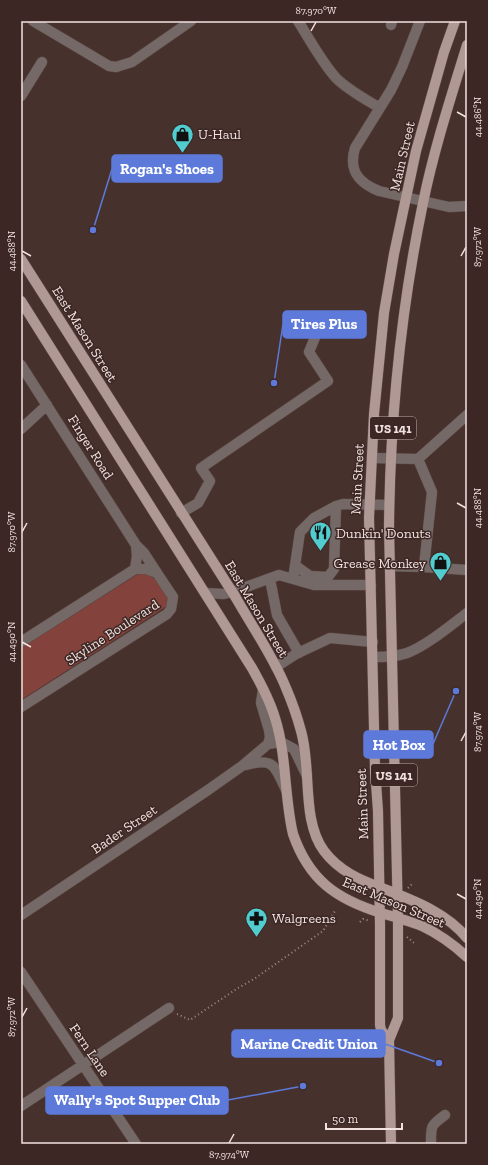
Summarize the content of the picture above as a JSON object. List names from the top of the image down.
{
  "streets": {
    "main road": ["Main Street", "East Mason Street", "US 141"],
    "street": [
      "Finger Road",
      "Skyline Boulevard",
      "Bader Street",
      "Fern Lane"
    ]
  },
  "crossings": [
    ["Main Street", "East Mason Street"],
    ["East Mason Street", "Bader Street"],
    ["Finger Road", "Skyline Boulevard"]
  ],
  "places": {
    "shop": ["U-Haul", "Grease Monkey"],
    "other": [
      "Rogan's Shoes",
      "Tires Plus",
      "Hot Box",
      "Marine Credit Union",
      "Wally's Spot Supper Club"
    ],
    "restaurant": ["Dunkin' Donuts"],
    "pharmacy": ["Walgreens"]
  },
  "scale_bar": "50 m",
  "coordinates": [
    "87.970°W",
    "44.486°N",
    "87.972°W",
    "44.488°N",
    "44.490°N",
    "87.974°W"
  ]
}
